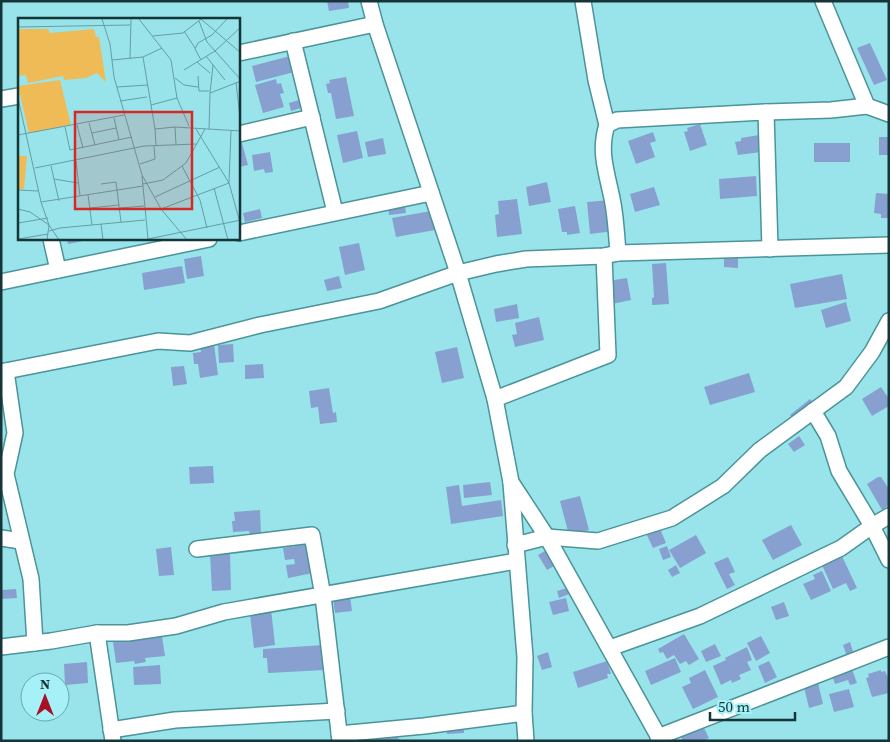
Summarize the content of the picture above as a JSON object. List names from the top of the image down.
{
  "scale_bar": "50 m",
  "north": "top"
}
